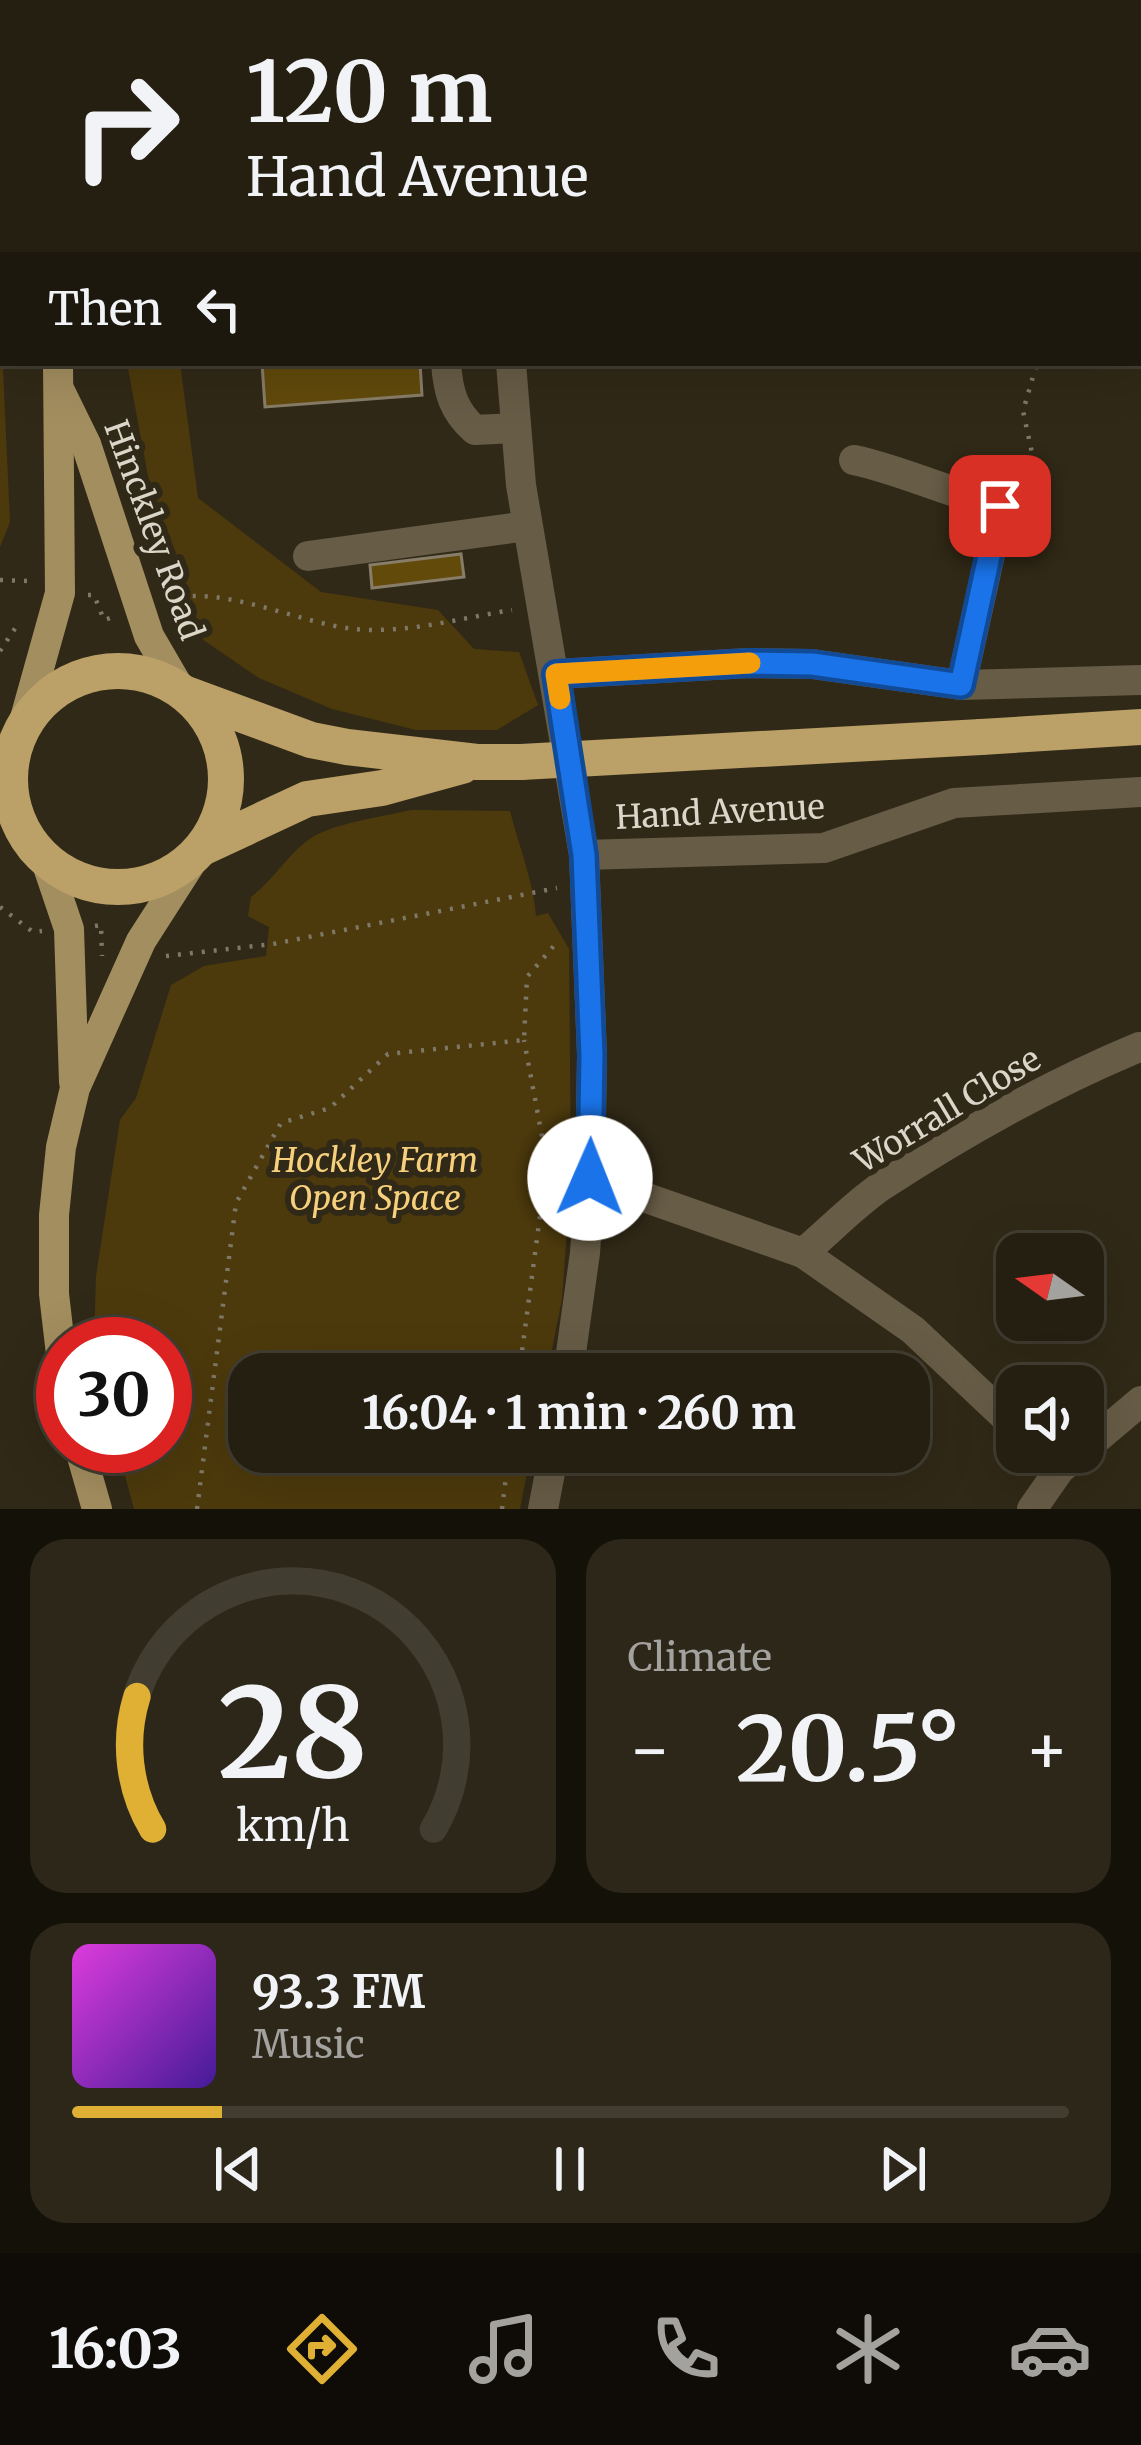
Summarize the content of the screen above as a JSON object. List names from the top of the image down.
{
  "streets": {
    "main road": ["Hinckley Road"],
    "street": ["Hand Avenue", "Worrall Close"]
  },
  "parks": ["Hockley Farm Open Space"],
  "north": "left",
  "page": {
    "turn": ["120 m", "Hand Avenue"],
    "then": "Then",
    "limit": "30",
    "trip": "16:04 · 1 min · 260 m",
    "tile": "Climate",
    "heat": ["−", "20.5°", "+"],
    "song": ["93.3 FM", "Music"],
    "tabs": "16:03",
    "gauge": ["28", "km/h"]
  }
}
